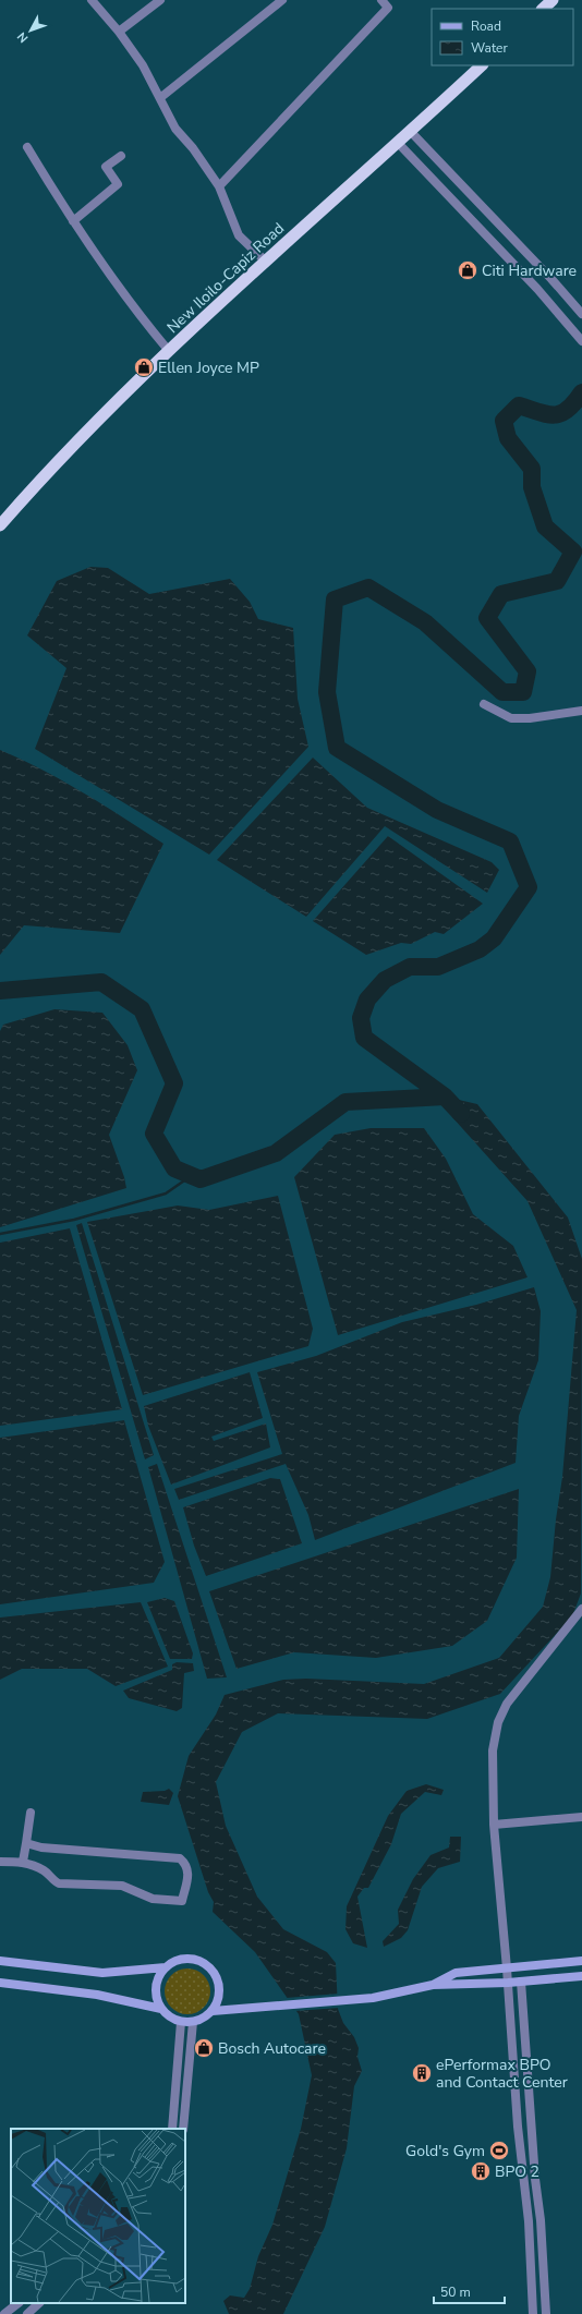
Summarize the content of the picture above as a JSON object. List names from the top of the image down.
{
  "streets": {
    "highway": ["New Iloilo-Capiz Road"]
  },
  "places": {
    "shop": ["Citi Hardware", "Ellen Joyce MP", "Bosch Autocare"],
    "building": ["ePerformax BPO and Contact Center", "BPO 2"],
    "sports": ["Gold's Gym"]
  },
  "legend": ["Road", "Water"],
  "scale_bar": "50 m",
  "north": "bottom left"
}
